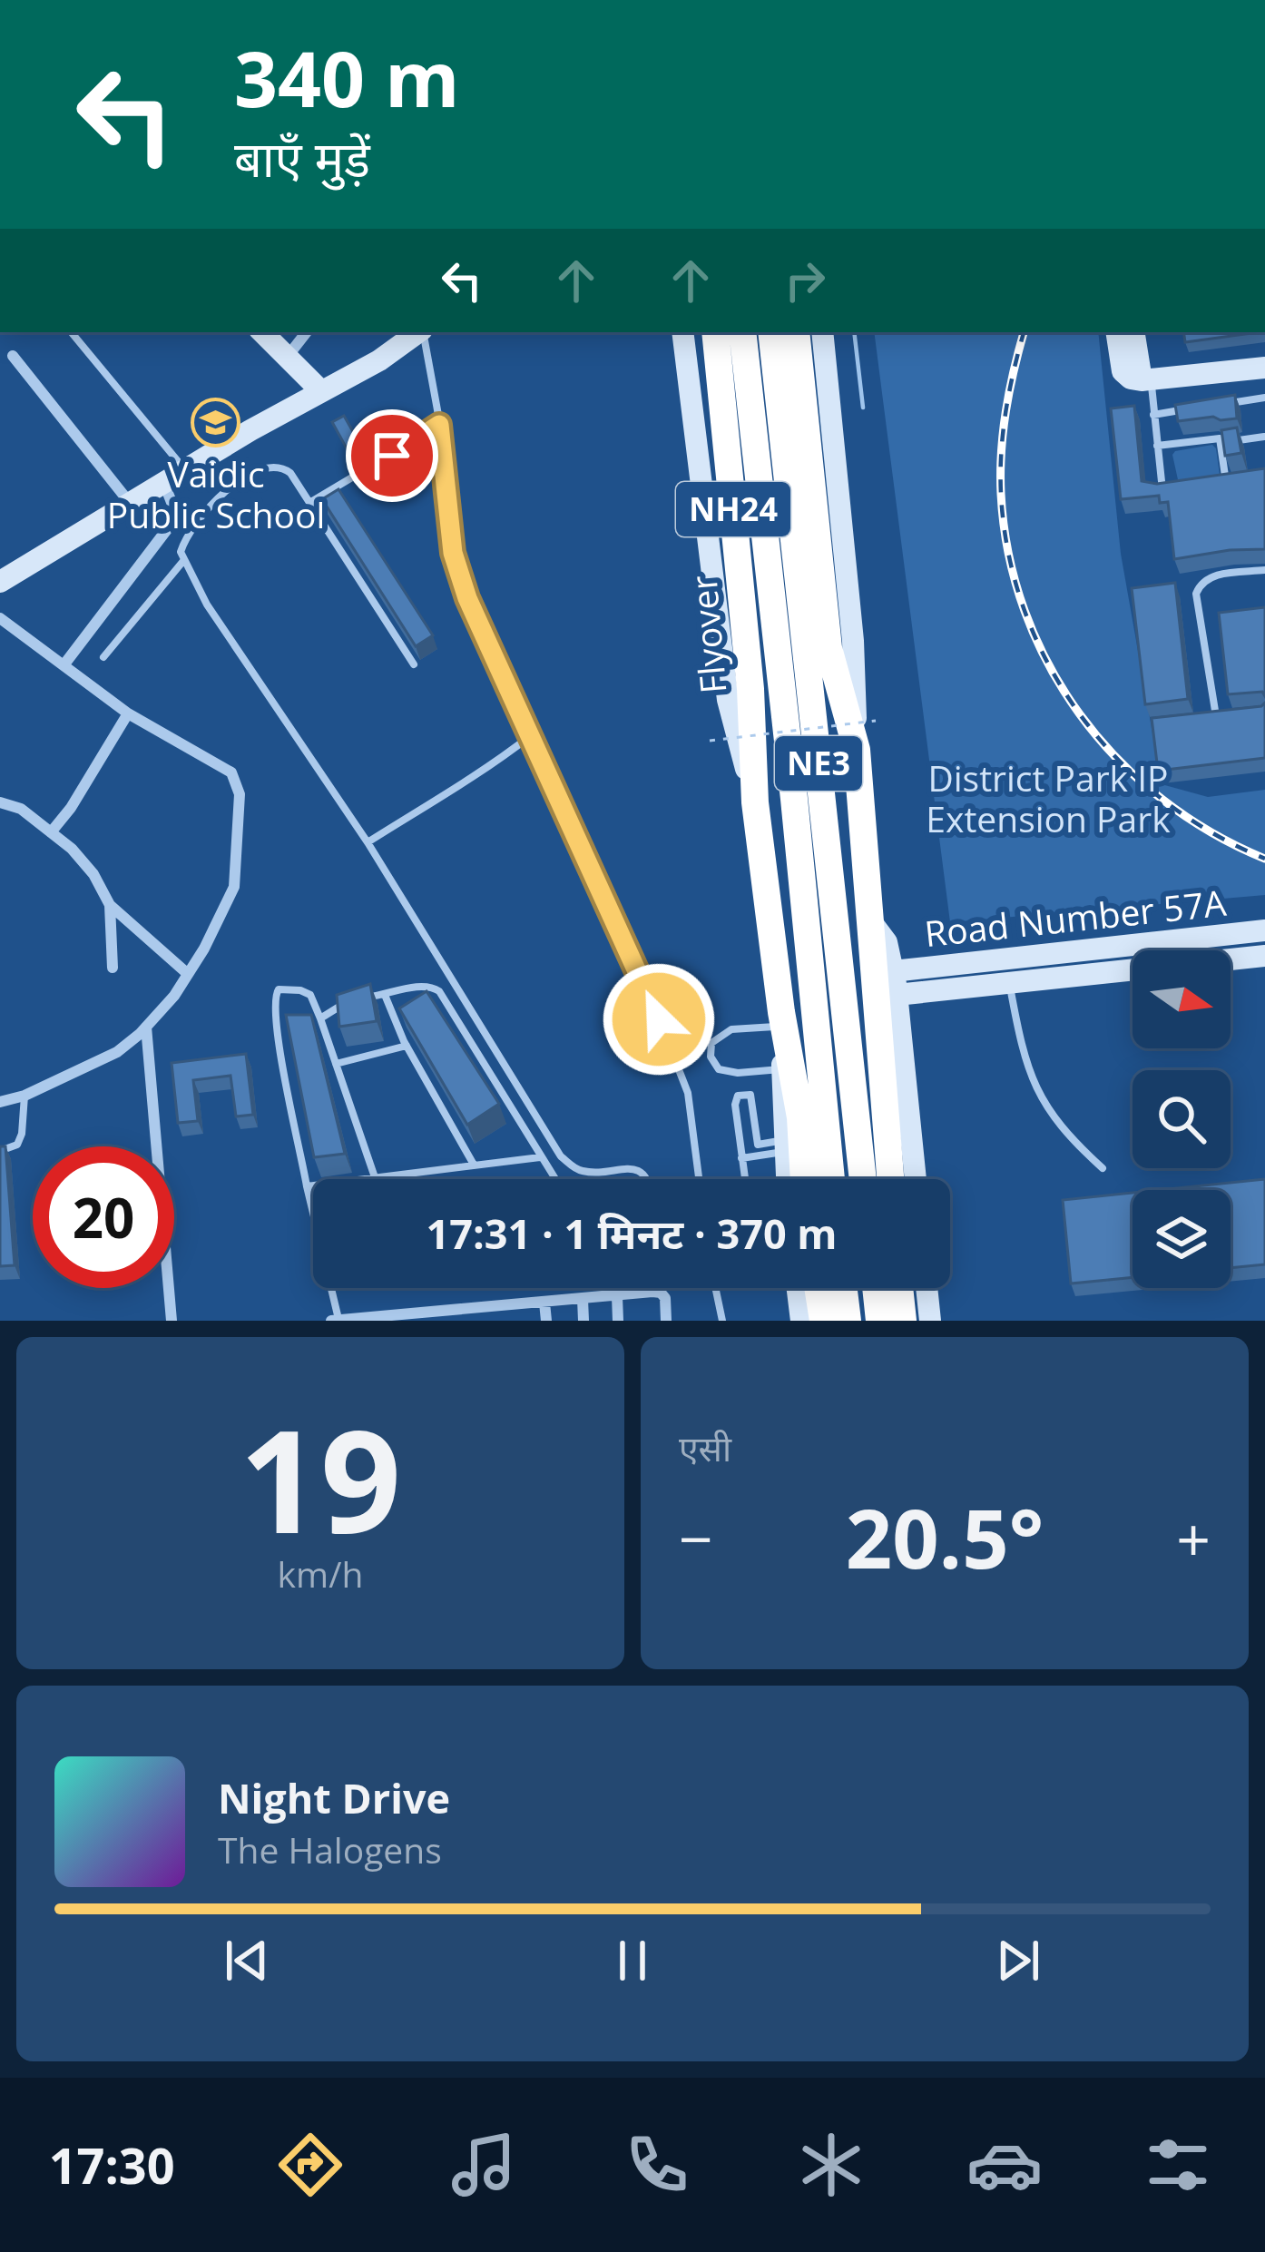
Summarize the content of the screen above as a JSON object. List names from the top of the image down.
{
  "streets": {
    "highway": ["NH24", "Flyover", "NE3"],
    "street": ["Road Number 57A"]
  },
  "parks": ["District Park IP Extension Park"],
  "places": {
    "school or university": ["Vaidic Public School"]
  },
  "north": "right",
  "page": {
    "turn": ["340 m", "बाएँ मुड़ें"],
    "limit": "20",
    "trip": "17:31 · 1 मिनट · 370 m",
    "tile": [
      ["19", "km/h"],
      "एसी"
    ],
    "heat": ["−", "20.5°", "+"],
    "song": ["Night Drive", "The Halogens"],
    "tabs": "17:30"
  }
}
